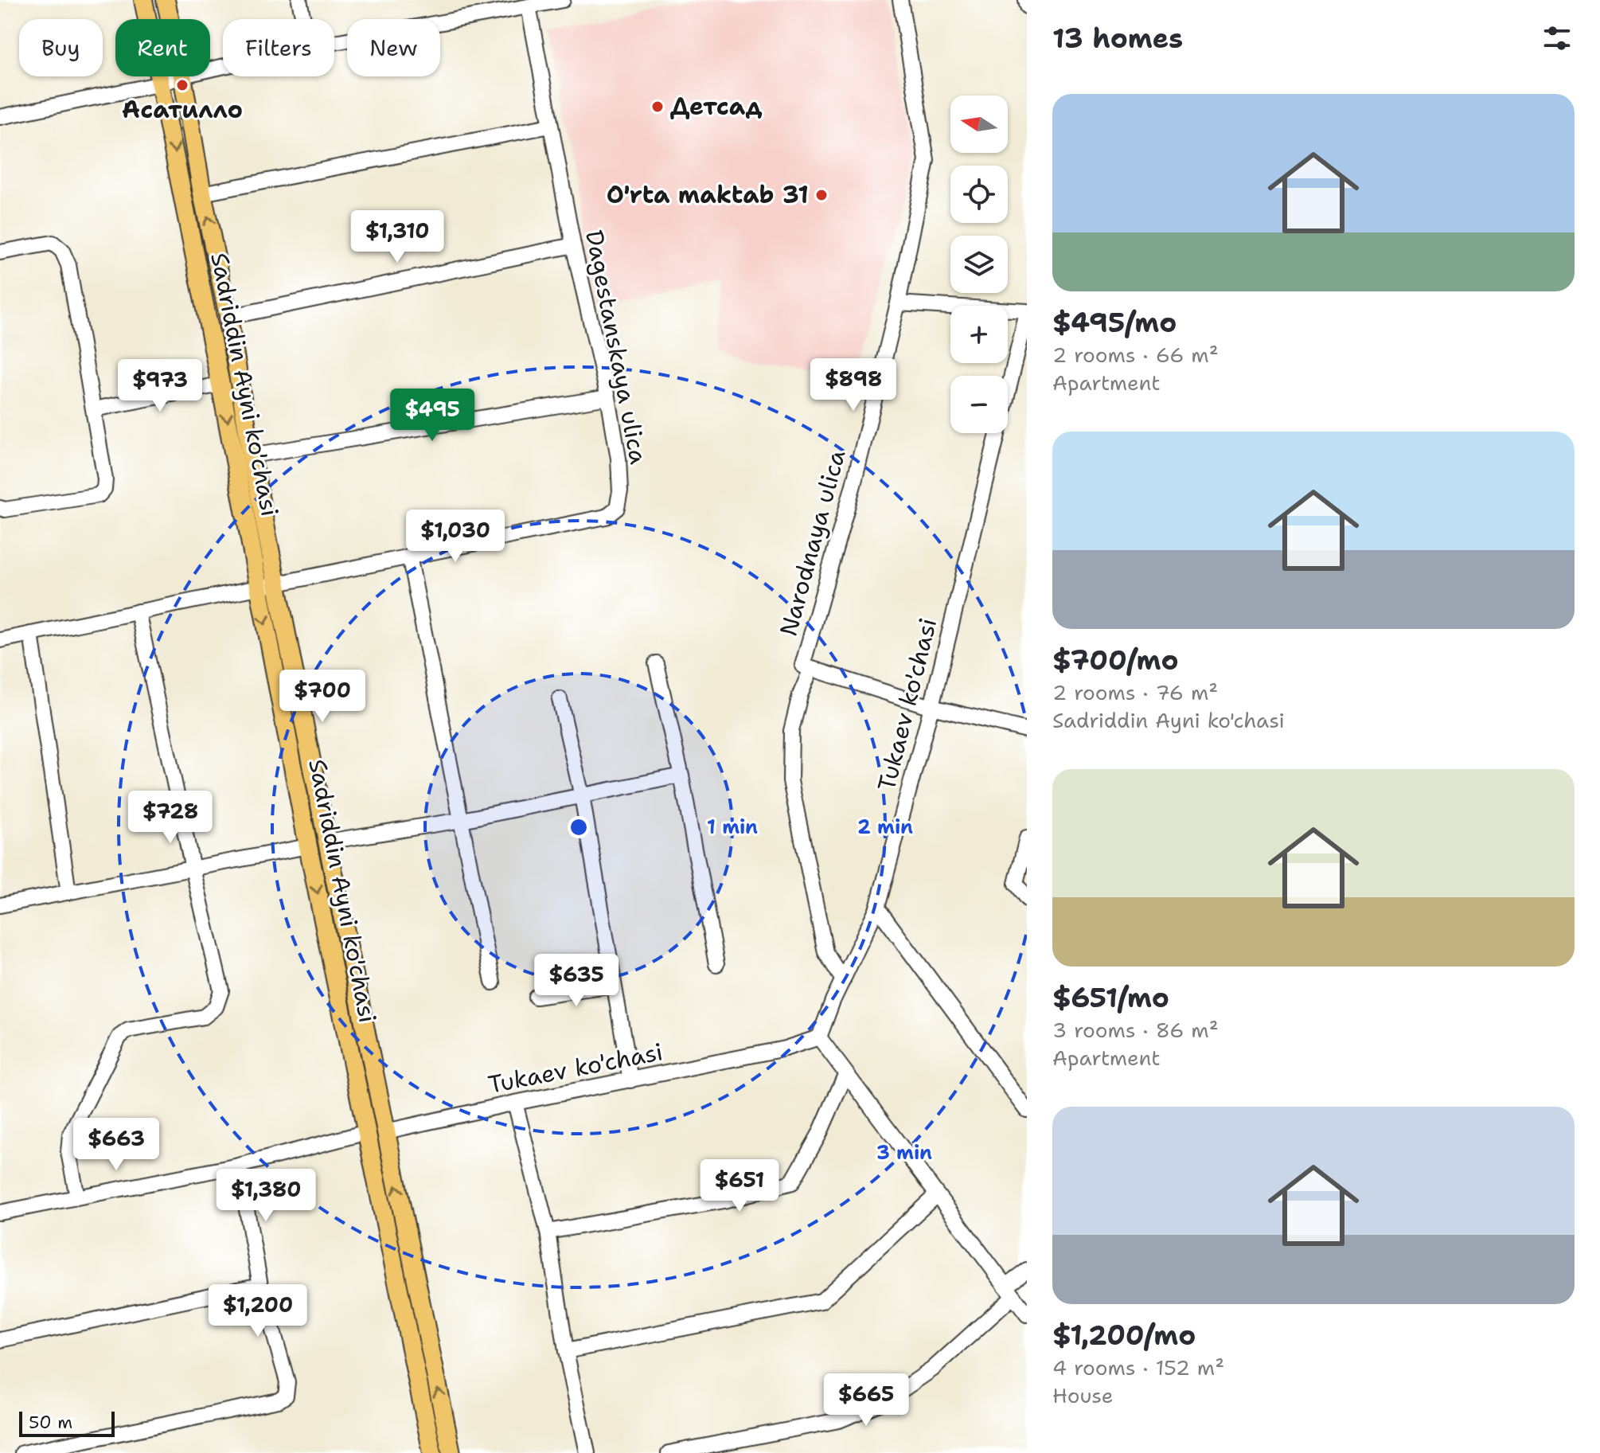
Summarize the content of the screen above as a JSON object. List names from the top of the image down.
{
  "streets": {
    "main road": ["Sadriddin Ayni ko'chasi"],
    "street": ["Dagestanskaya ulica", "Narodnaya ulica", "Tukaev ko'chasi"]
  },
  "crossings": [
    ["Sadriddin Ayni ko'chasi", "Tukaev ko'chasi"],
    ["Narodnaya ulica", "Tukaev ko'chasi"]
  ],
  "places": ["Асатилло", "Детсад", "O'rta maktab 31"],
  "scale_bar": "50 m",
  "north": "left",
  "page": {
    "heading": "13 homes",
    "chip": [
      "Buy",
      "Rent",
      "Filters",
      "New"
    ],
    "list": [
      {
        "name": "$495/mo",
        "note": "2 rooms · 66 m² · Apartment"
      },
      {
        "name": "$700/mo",
        "note": "2 rooms · 76 m² · Sadriddin Ayni ko'chasi"
      },
      {
        "name": "$651/mo",
        "note": "3 rooms · 86 m² · Apartment"
      },
      {
        "name": "$1,200/mo",
        "note": "4 rooms · 152 m² · House"
      }
    ],
    "map_buttons": ["+", "−"],
    "price": [
      "$1,310",
      "$898",
      "$973",
      "$495",
      "$1,030",
      "$700",
      "$728",
      "$635",
      "$663",
      "$651",
      "$1,380",
      "$1,200",
      "$665"
    ],
    "scale": "50 m"
  },
  "rings": ["1 min", "2 min", "3 min"]
}
